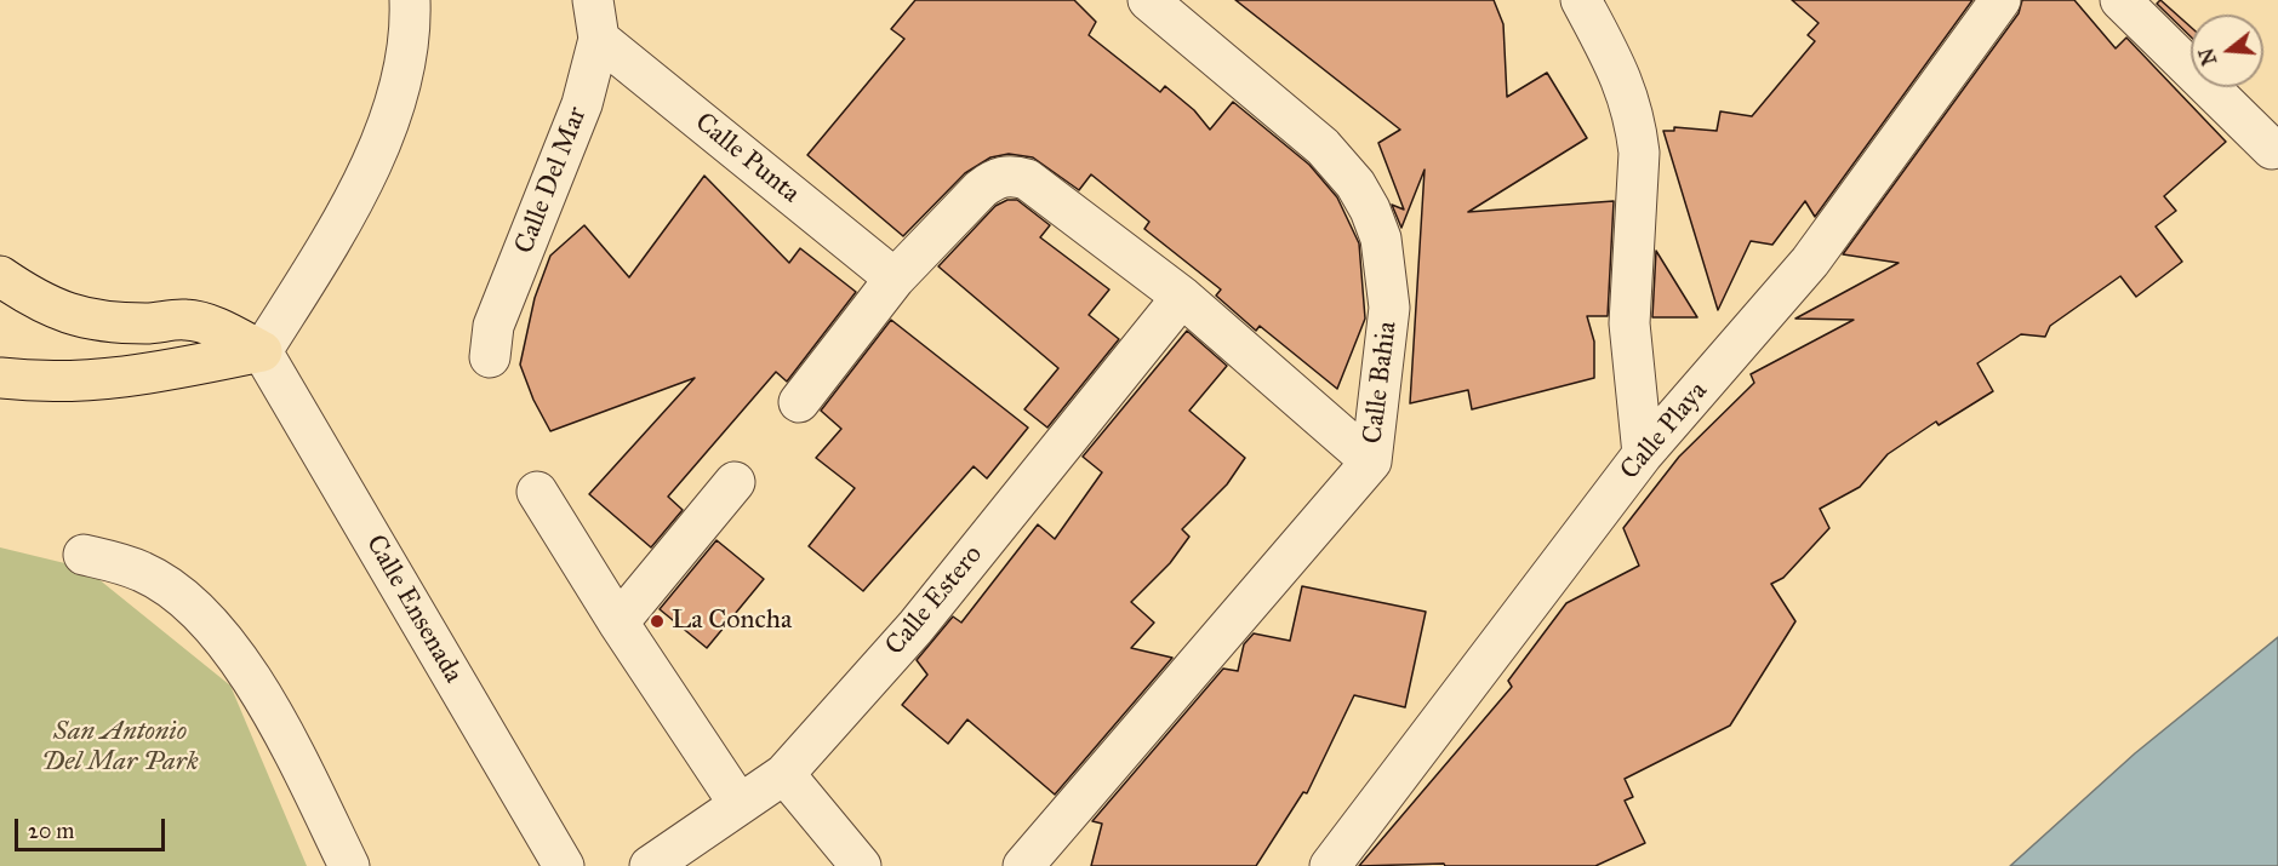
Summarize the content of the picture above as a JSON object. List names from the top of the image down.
{
  "streets": {
    "street": [
      "Calle Punta",
      "Calle Del Mar",
      "Calle Bahia",
      "Calle Playa",
      "Calle Estero",
      "Calle Ensenada"
    ]
  },
  "crossings": [
    ["Calle Punta", "Calle Del Mar"]
  ],
  "parks": ["San Antonio Del Mar Park"],
  "places": ["La Concha"],
  "scale_bar": "20 m",
  "north": "left"
}
